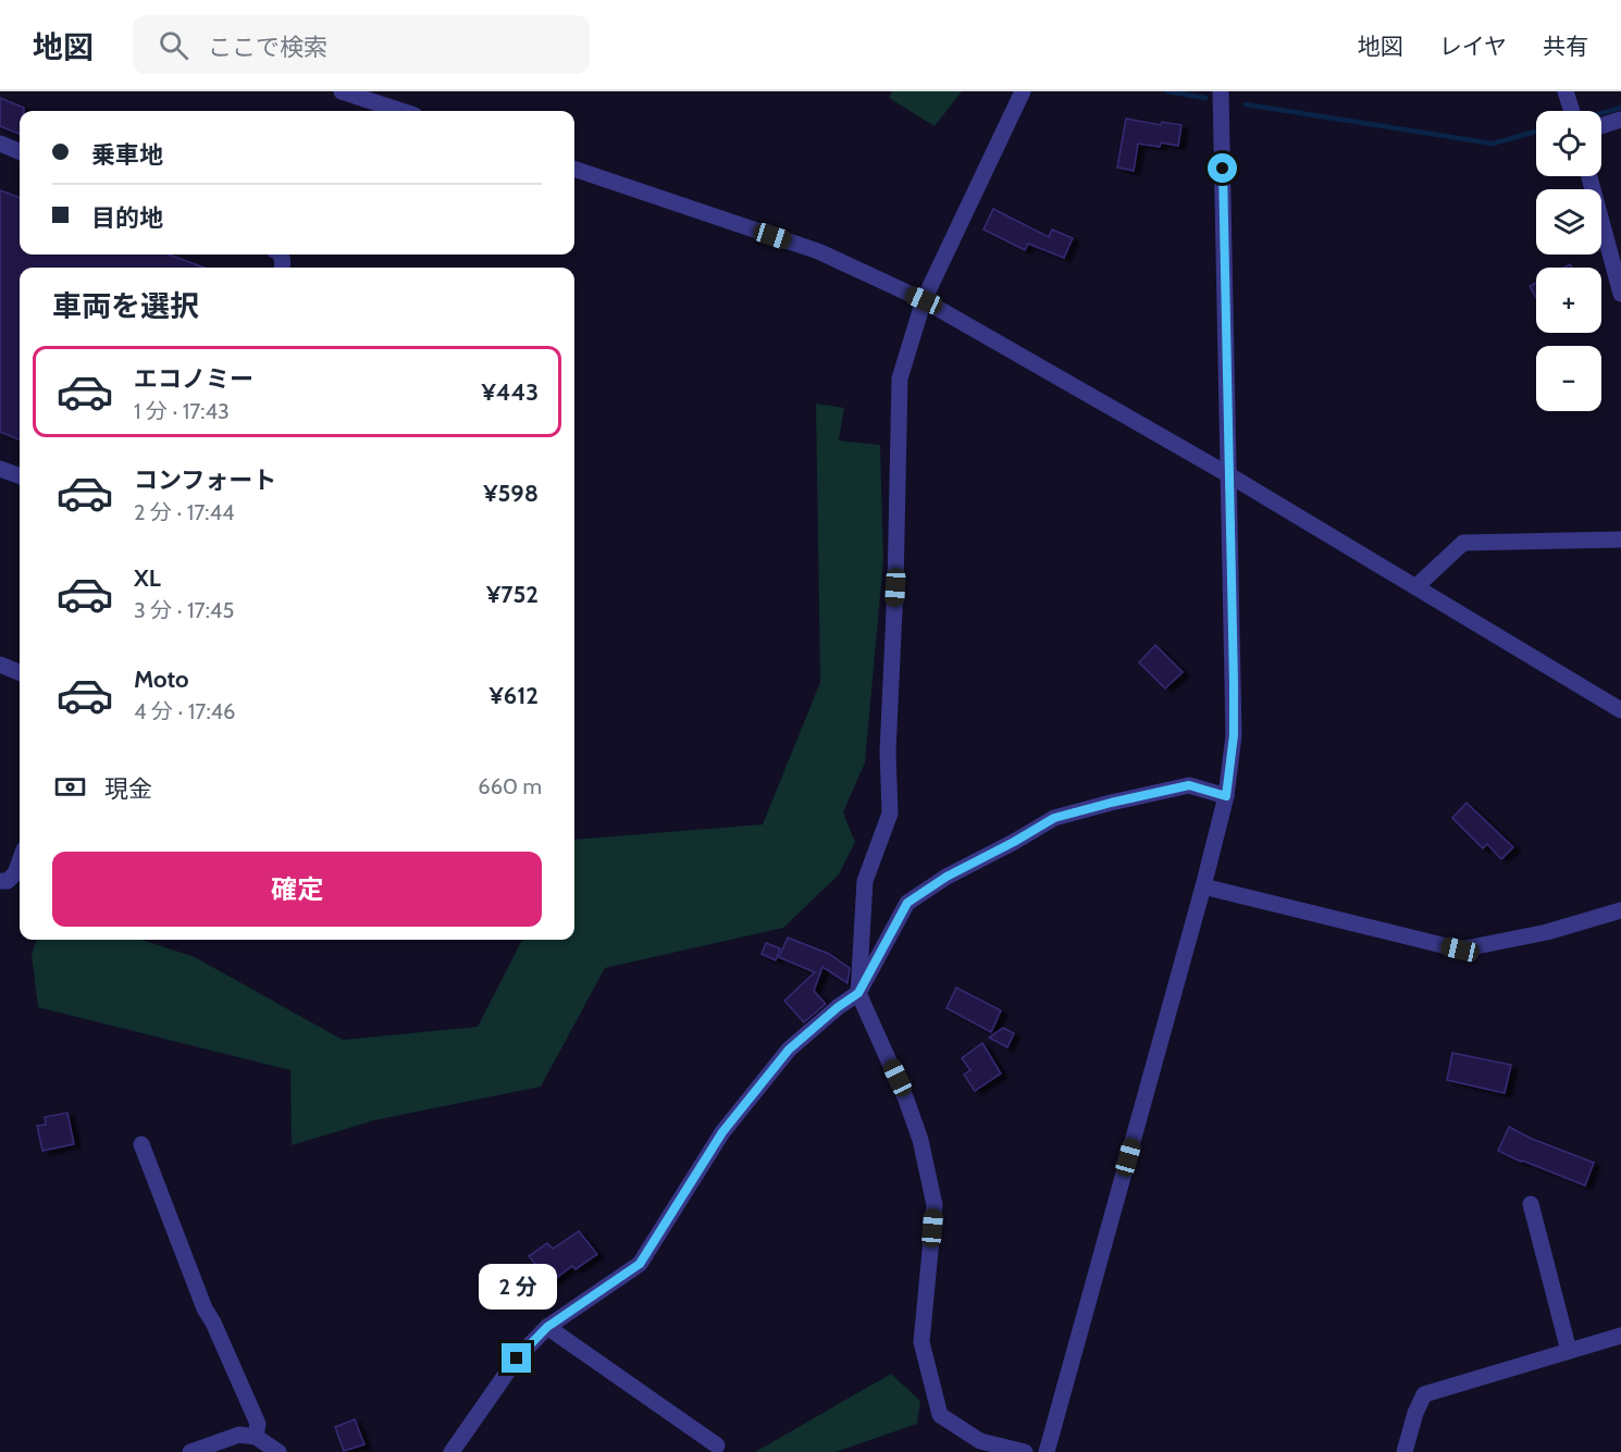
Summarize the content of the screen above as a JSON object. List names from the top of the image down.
{
  "page": {
    "header": "地図",
    "search": "ここで検索",
    "nav": ["地図", "レイヤ", "共有"],
    "map_buttons": ["+", "−"],
    "banner": ["乗車地", "目的地"],
    "heading": "車両を選択",
    "list": [
      {
        "name": "エコノミー",
        "note": "1 分 · 17:43",
        "value": "¥443"
      },
      {
        "name": "コンフォート",
        "note": "2 分 · 17:44",
        "value": "¥598"
      },
      {
        "name": "XL",
        "note": "3 分 · 17:45",
        "value": "¥752"
      },
      {
        "name": "Moto",
        "note": "4 分 · 17:46",
        "value": "¥612"
      }
    ],
    "pay": ["現金", "660 m"],
    "buttons": "確定",
    "bubble": "2 分"
  }
}
